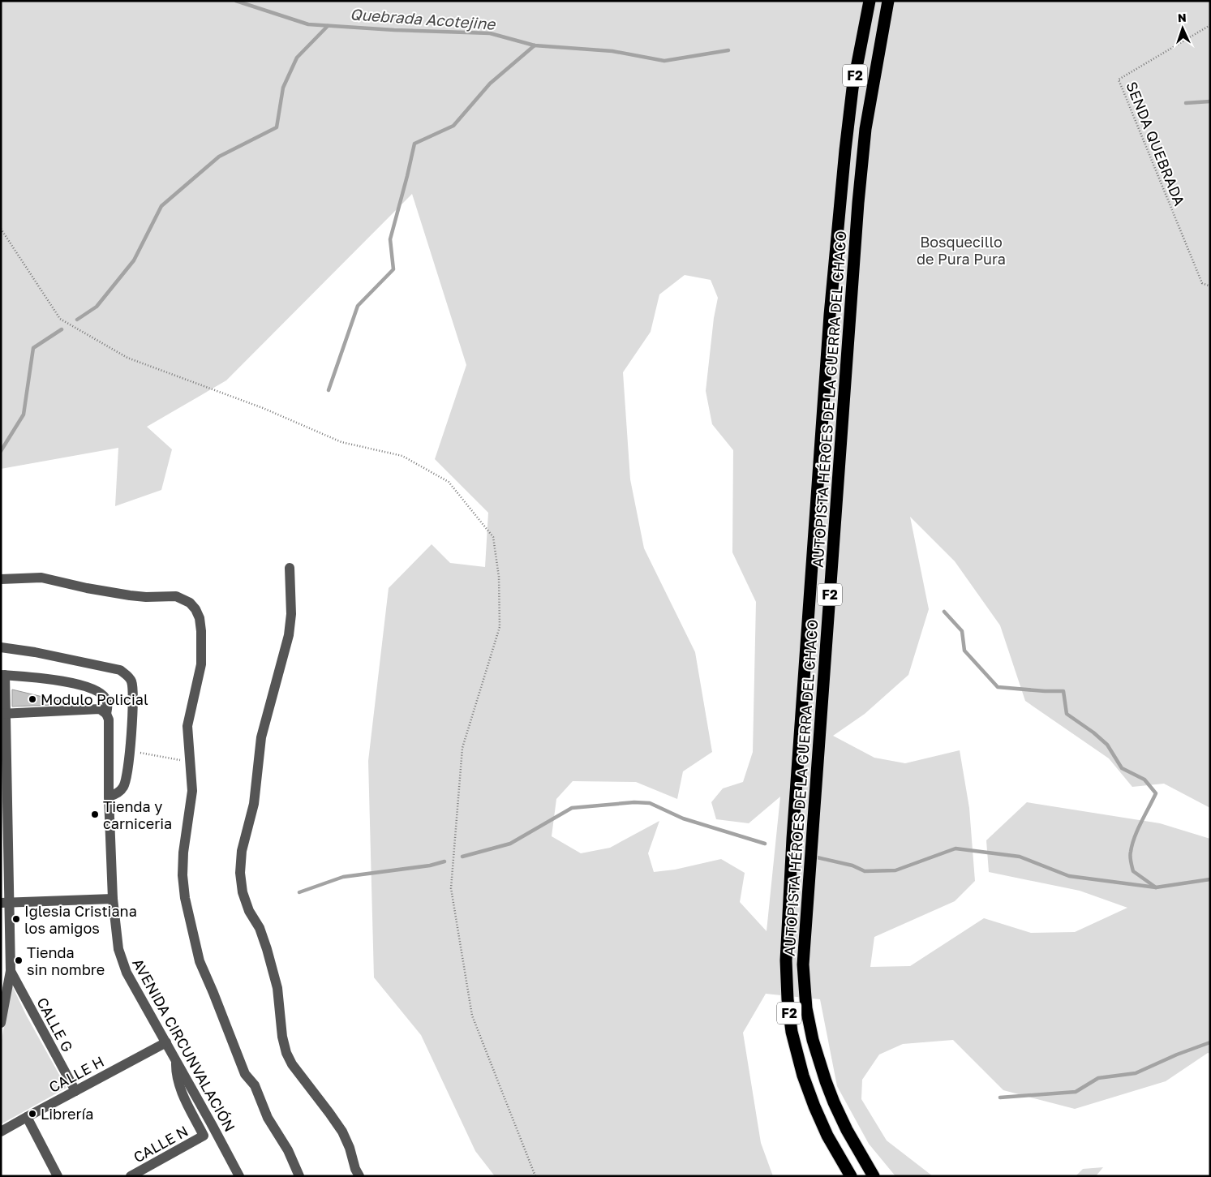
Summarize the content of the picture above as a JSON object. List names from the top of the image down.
{
  "streets": {
    "highway": ["F2", "AUTOPISTA HÉROES DE LA GUERRA DEL CHACO"],
    "street": [
      "CALLE G",
      "AVENIDA CIRCUNVALACIÓN",
      "CALLE H",
      "CALLE N"
    ],
    "path": ["SENDA QUEBRADA"]
  },
  "crossings": [
    ["CALLE G", "AVENIDA CIRCUNVALACIÓN"],
    ["CALLE G", "CALLE H"],
    ["AVENIDA CIRCUNVALACIÓN", "CALLE H"],
    ["AVENIDA CIRCUNVALACIÓN", "CALLE N"]
  ],
  "water": ["Quebrada Acotejine"],
  "parks": ["Bosquecillo de Pura Pura"],
  "places": [
    "Modulo Policial",
    "Tienda y carniceria",
    "Iglesia Cristiana los amigos",
    "Tienda sin nombre",
    "Librería"
  ],
  "north": "top"
}
